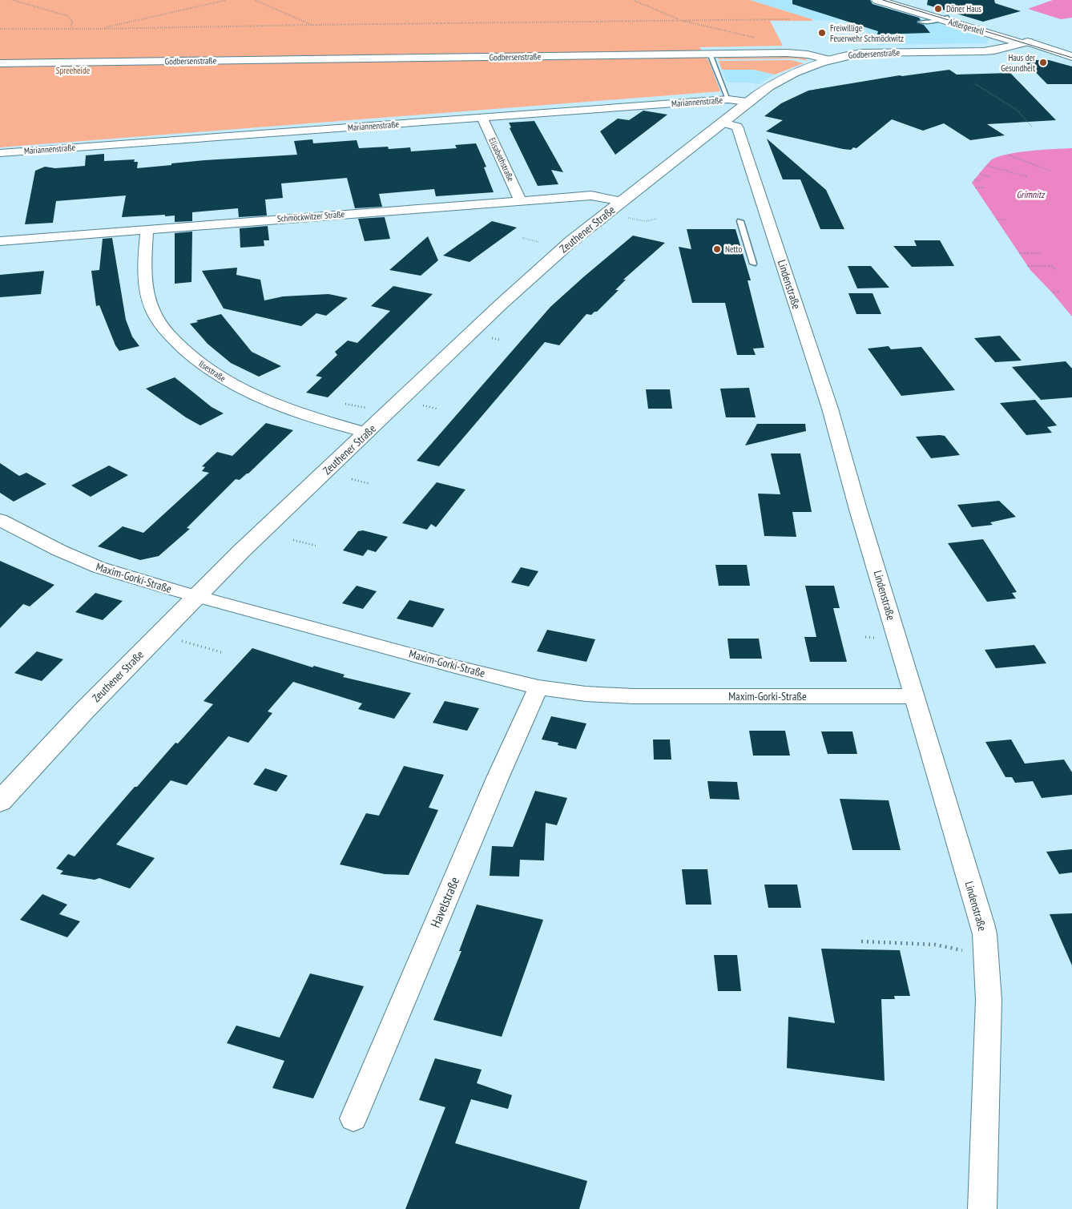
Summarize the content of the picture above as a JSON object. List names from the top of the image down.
{
  "streets": {
    "main road": ["Adlergestell", "Godbersenstraße", "Zeuthener Straße"],
    "street": [
      "Mariannenstraße",
      "Elisabethstraße",
      "Schmöckwitzer Straße",
      "Lindenstraße",
      "Ilsestraße",
      "Maxim-Gorki-Straße",
      "Havelstraße"
    ]
  },
  "crossings": [
    ["Adlergestell", "Godbersenstraße"],
    ["Mariannenstraße", "Elisabethstraße"],
    ["Elisabethstraße", "Schmöckwitzer Straße"],
    ["Schmöckwitzer Straße", "Zeuthener Straße"],
    ["Schmöckwitzer Straße", "Ilsestraße"],
    ["Zeuthener Straße", "Lindenstraße"],
    ["Zeuthener Straße", "Ilsestraße"],
    ["Zeuthener Straße", "Maxim-Gorki-Straße"],
    ["Lindenstraße", "Maxim-Gorki-Straße"],
    ["Maxim-Gorki-Straße", "Havelstraße"]
  ],
  "water": ["Grimnitz"],
  "parks": ["Spreeheide"],
  "places": [
    "Döner Haus",
    "Freiwillige Feuerwehr Schmöckwitz",
    "Haus der Gesundheit",
    "Netto"
  ]
}
